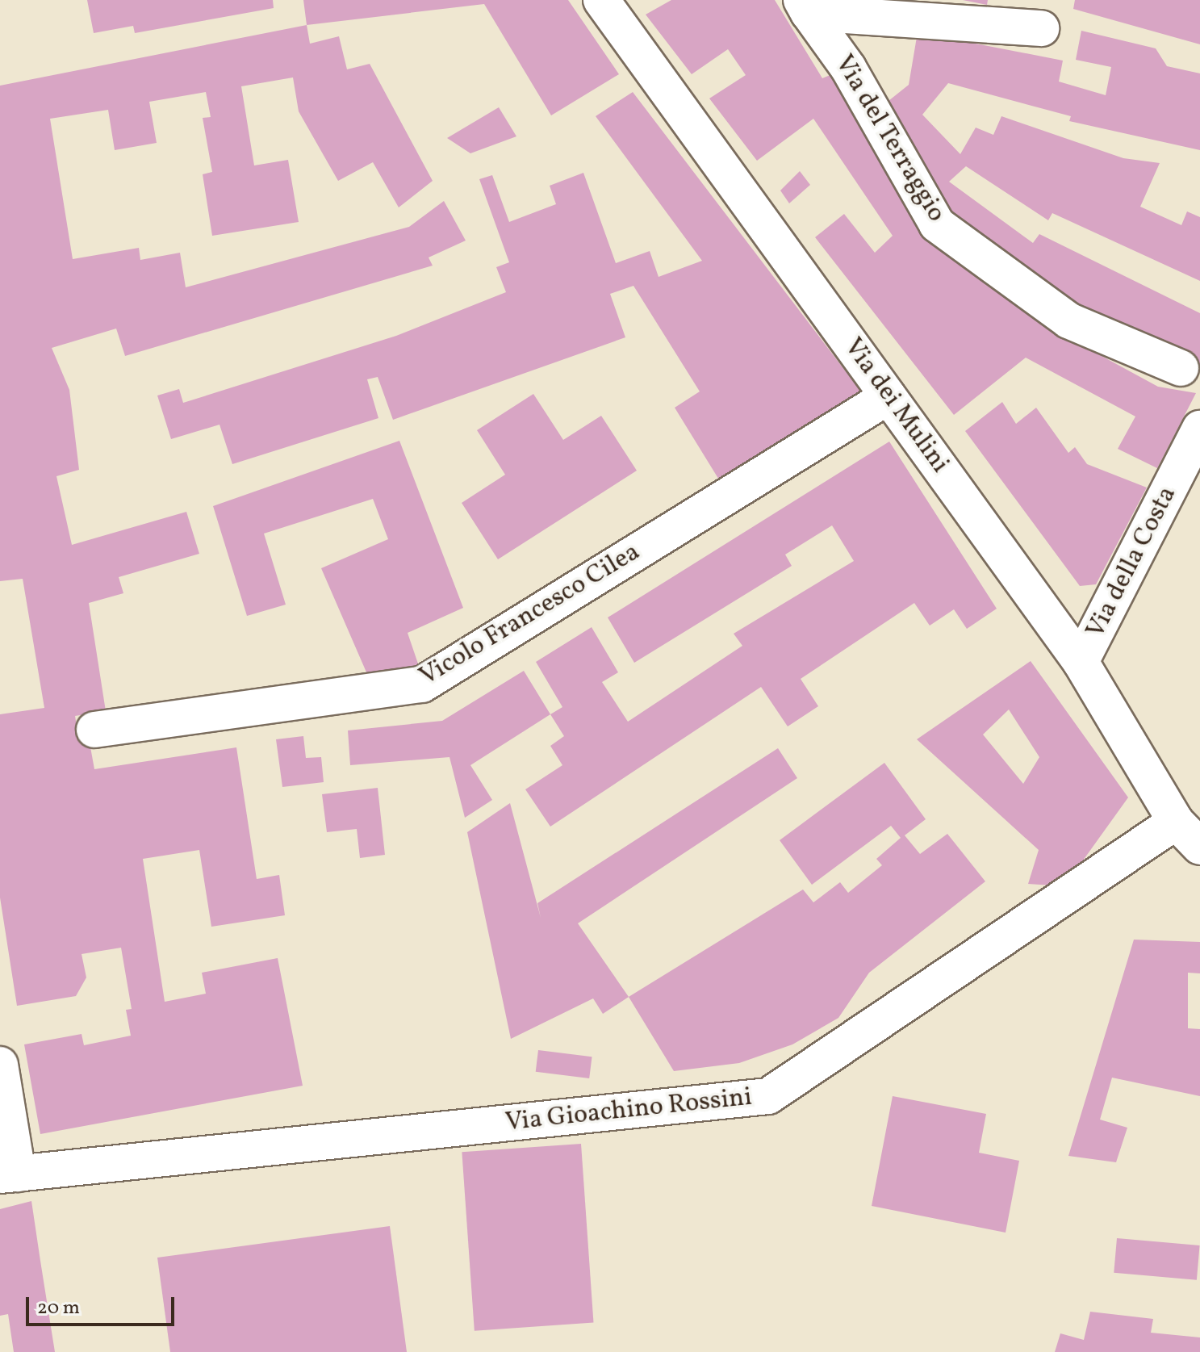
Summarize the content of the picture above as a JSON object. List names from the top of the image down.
{
  "streets": {
    "street": [
      "Via del Terraggio",
      "Via dei Mulini",
      "Via della Costa",
      "Vicolo Francesco Cilea",
      "Via Gioachino Rossini"
    ]
  },
  "crossings": [
    ["Via dei Mulini", "Via della Costa"],
    ["Via dei Mulini", "Vicolo Francesco Cilea"],
    ["Via dei Mulini", "Via Gioachino Rossini"]
  ],
  "scale_bar": "20 m"
}
